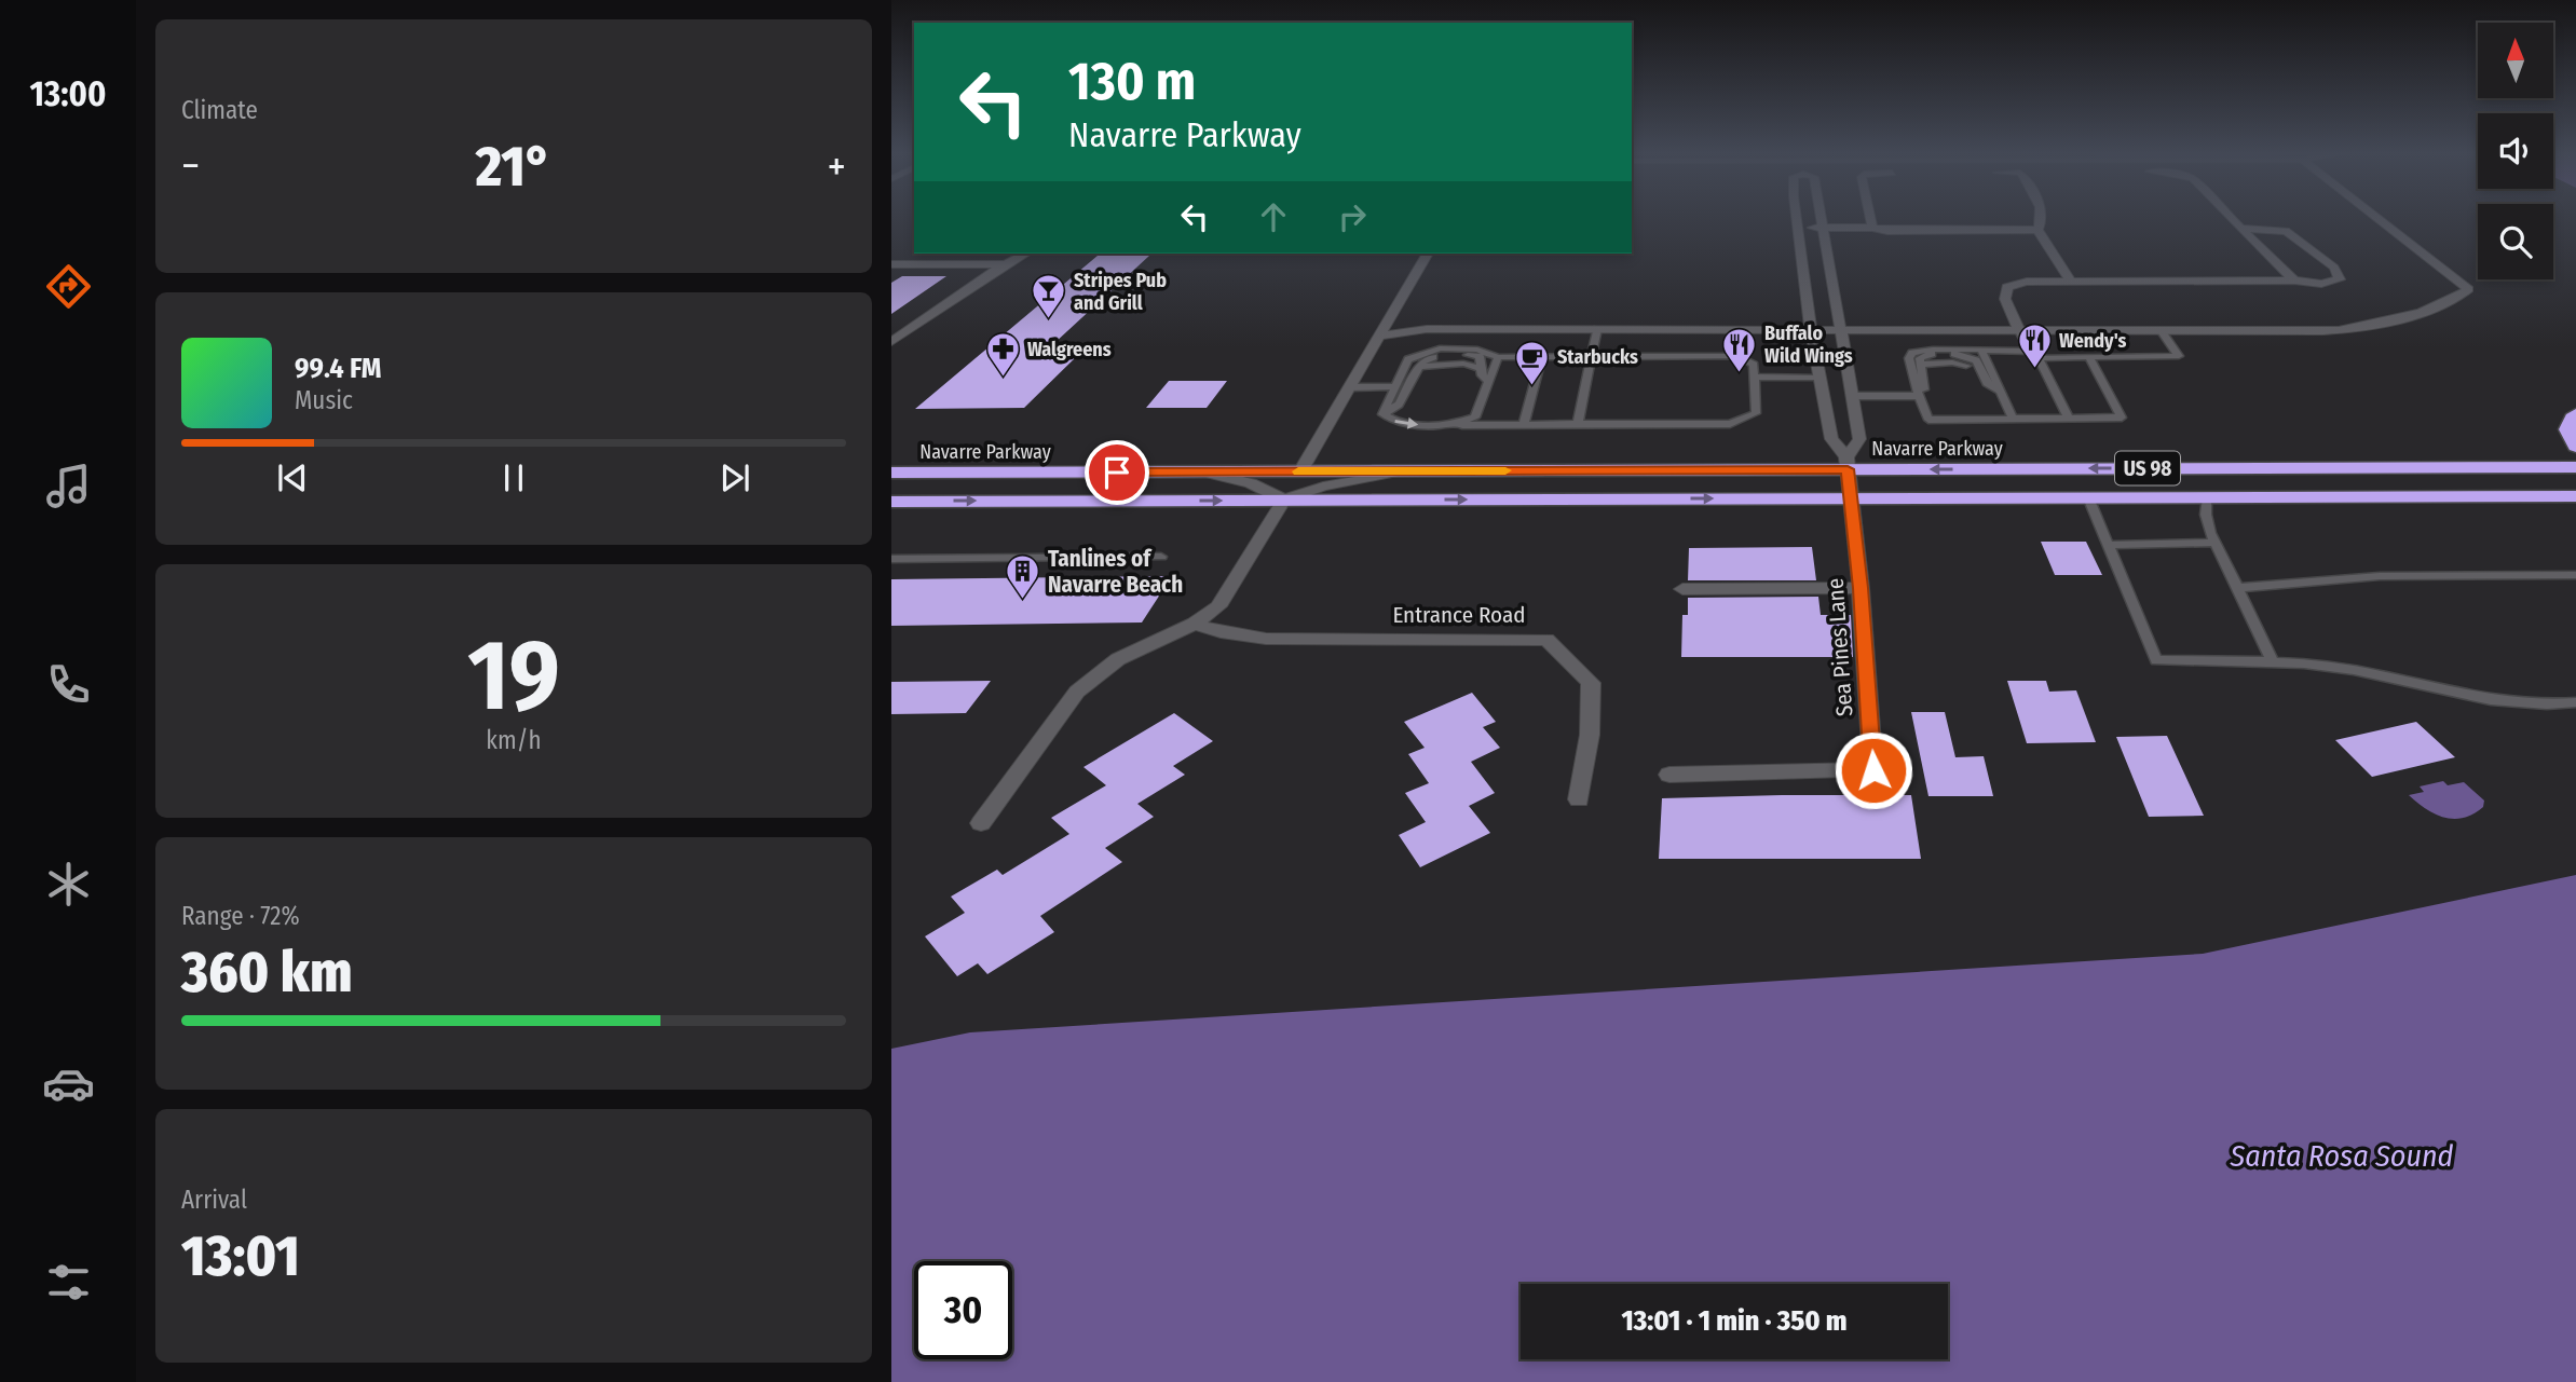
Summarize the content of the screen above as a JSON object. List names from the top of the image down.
{
  "streets": {
    "highway": ["Navarre Parkway", "US 98"],
    "street": ["Entrance Road", "Sea Pines Lane"]
  },
  "crossings": [
    ["Navarre Parkway", "Sea Pines Lane"],
    ["US 98", "Sea Pines Lane"]
  ],
  "water": ["Santa Rosa Sound"],
  "places": {
    "bar": ["Stripes Pub and Grill"],
    "restaurant": ["Wendy's", "Buffalo Wild Wings"],
    "pharmacy": ["Walgreens"],
    "cafe": ["Starbucks"],
    "building": ["Tanlines of Navarre Beach"]
  },
  "north": "top",
  "page": {
    "tabs": "13:00",
    "tile": [
      "Climate",
      ["19", "km/h"],
      ["Range · 72%", "360 km"],
      ["Arrival", "13:01"]
    ],
    "turn": ["130 m", "Navarre Parkway"],
    "heat": ["−", "21°", "+"],
    "song": ["99.4 FM", "Music"],
    "limit": "30",
    "trip": "13:01 · 1 min · 350 m"
  }
}
